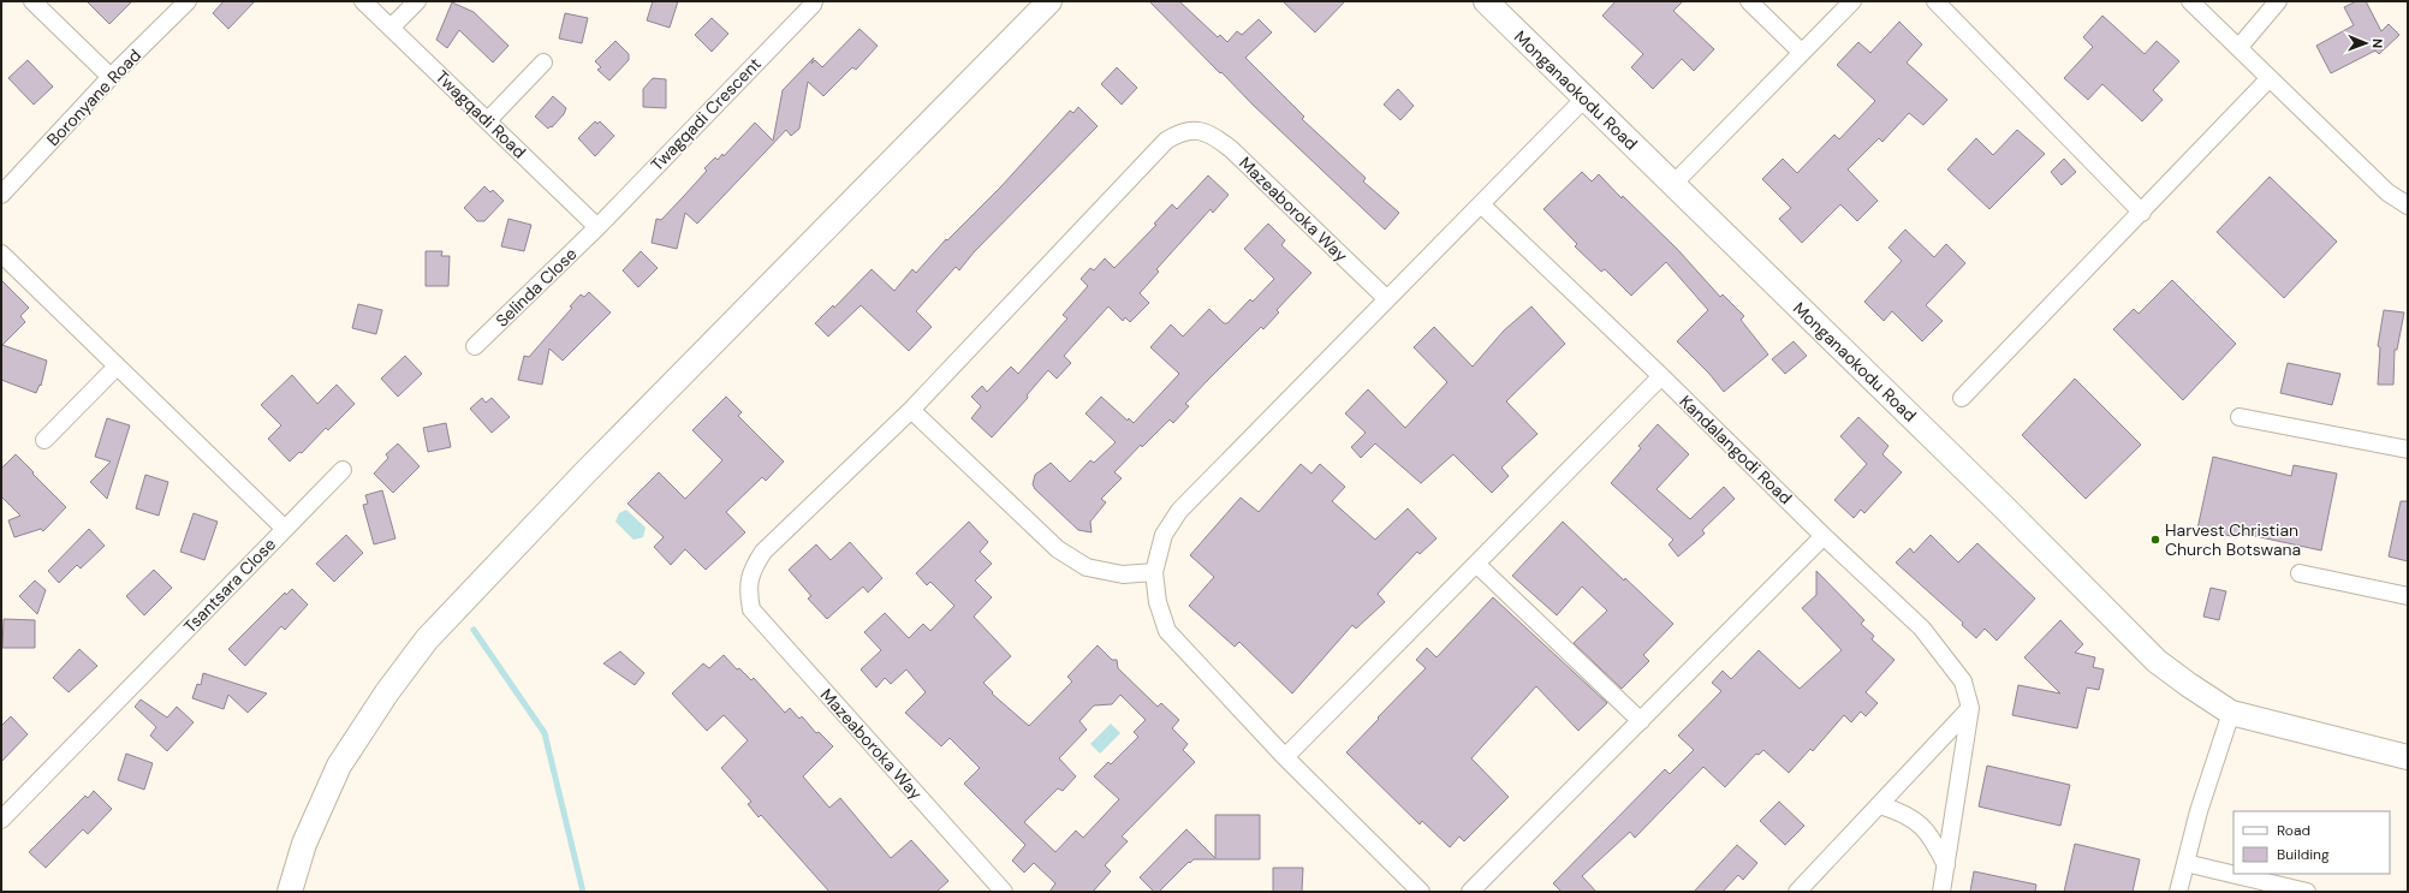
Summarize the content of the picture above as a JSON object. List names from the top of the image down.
{
  "streets": {
    "street": [
      "Monganaokodu Road",
      "Boronyane Road",
      "Twagqadi Road",
      "Twagqadi Crescent",
      "Mazeaboroka Way",
      "Selinda Close",
      "Kandalangodi Road",
      "Tsantsara Close"
    ]
  },
  "crossings": [
    ["Twagqadi Road", "Twagqadi Crescent"],
    ["Twagqadi Road", "Selinda Close"],
    ["Twagqadi Crescent", "Selinda Close"]
  ],
  "places": ["Harvest Christian Church Botswana"],
  "legend": ["Road", "Building"],
  "north": "right"
}
